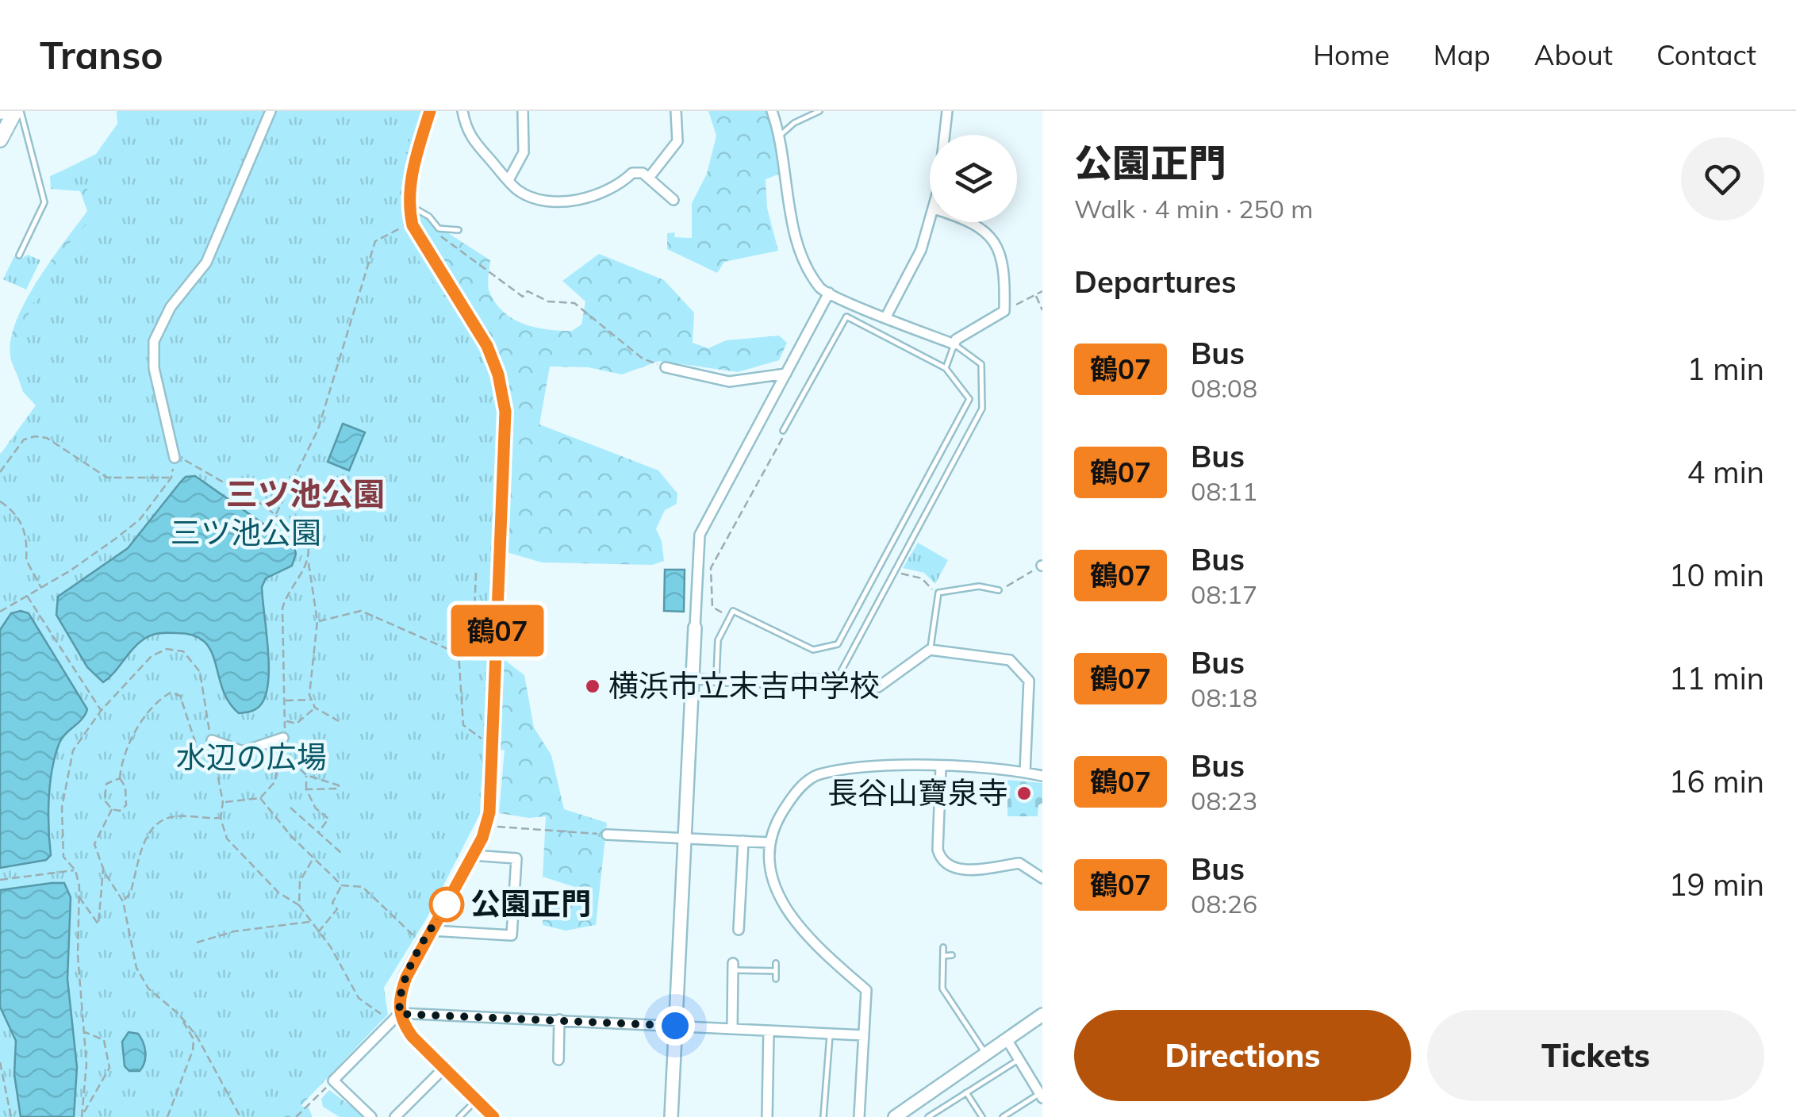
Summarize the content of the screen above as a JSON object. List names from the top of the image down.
{
  "districts": ["三ツ池公園"],
  "parks": ["三ツ池公園", "水辺の広場"],
  "places": ["横浜市立末吉中学校", "長谷山寶泉寺", "公園正門"],
  "lines": ["bus line 鶴07"],
  "page": {
    "header": "Transo",
    "nav": [
      "Home",
      "Map",
      "About",
      "Contact"
    ],
    "on_map": "鶴07",
    "heading": [
      ["公園正門", "Walk · 4 min · 250 m"],
      "Departures"
    ],
    "list": [
      {
        "mark": "鶴07",
        "name": "Bus",
        "note": "08:08",
        "value": "1 min"
      },
      {
        "mark": "鶴07",
        "name": "Bus",
        "note": "08:11",
        "value": "4 min"
      },
      {
        "mark": "鶴07",
        "name": "Bus",
        "note": "08:17",
        "value": "10 min"
      },
      {
        "mark": "鶴07",
        "name": "Bus",
        "note": "08:18",
        "value": "11 min"
      },
      {
        "mark": "鶴07",
        "name": "Bus",
        "note": "08:23",
        "value": "16 min"
      },
      {
        "mark": "鶴07",
        "name": "Bus",
        "note": "08:26",
        "value": "19 min"
      }
    ],
    "buttons": ["Directions", "Tickets"]
  }
}
